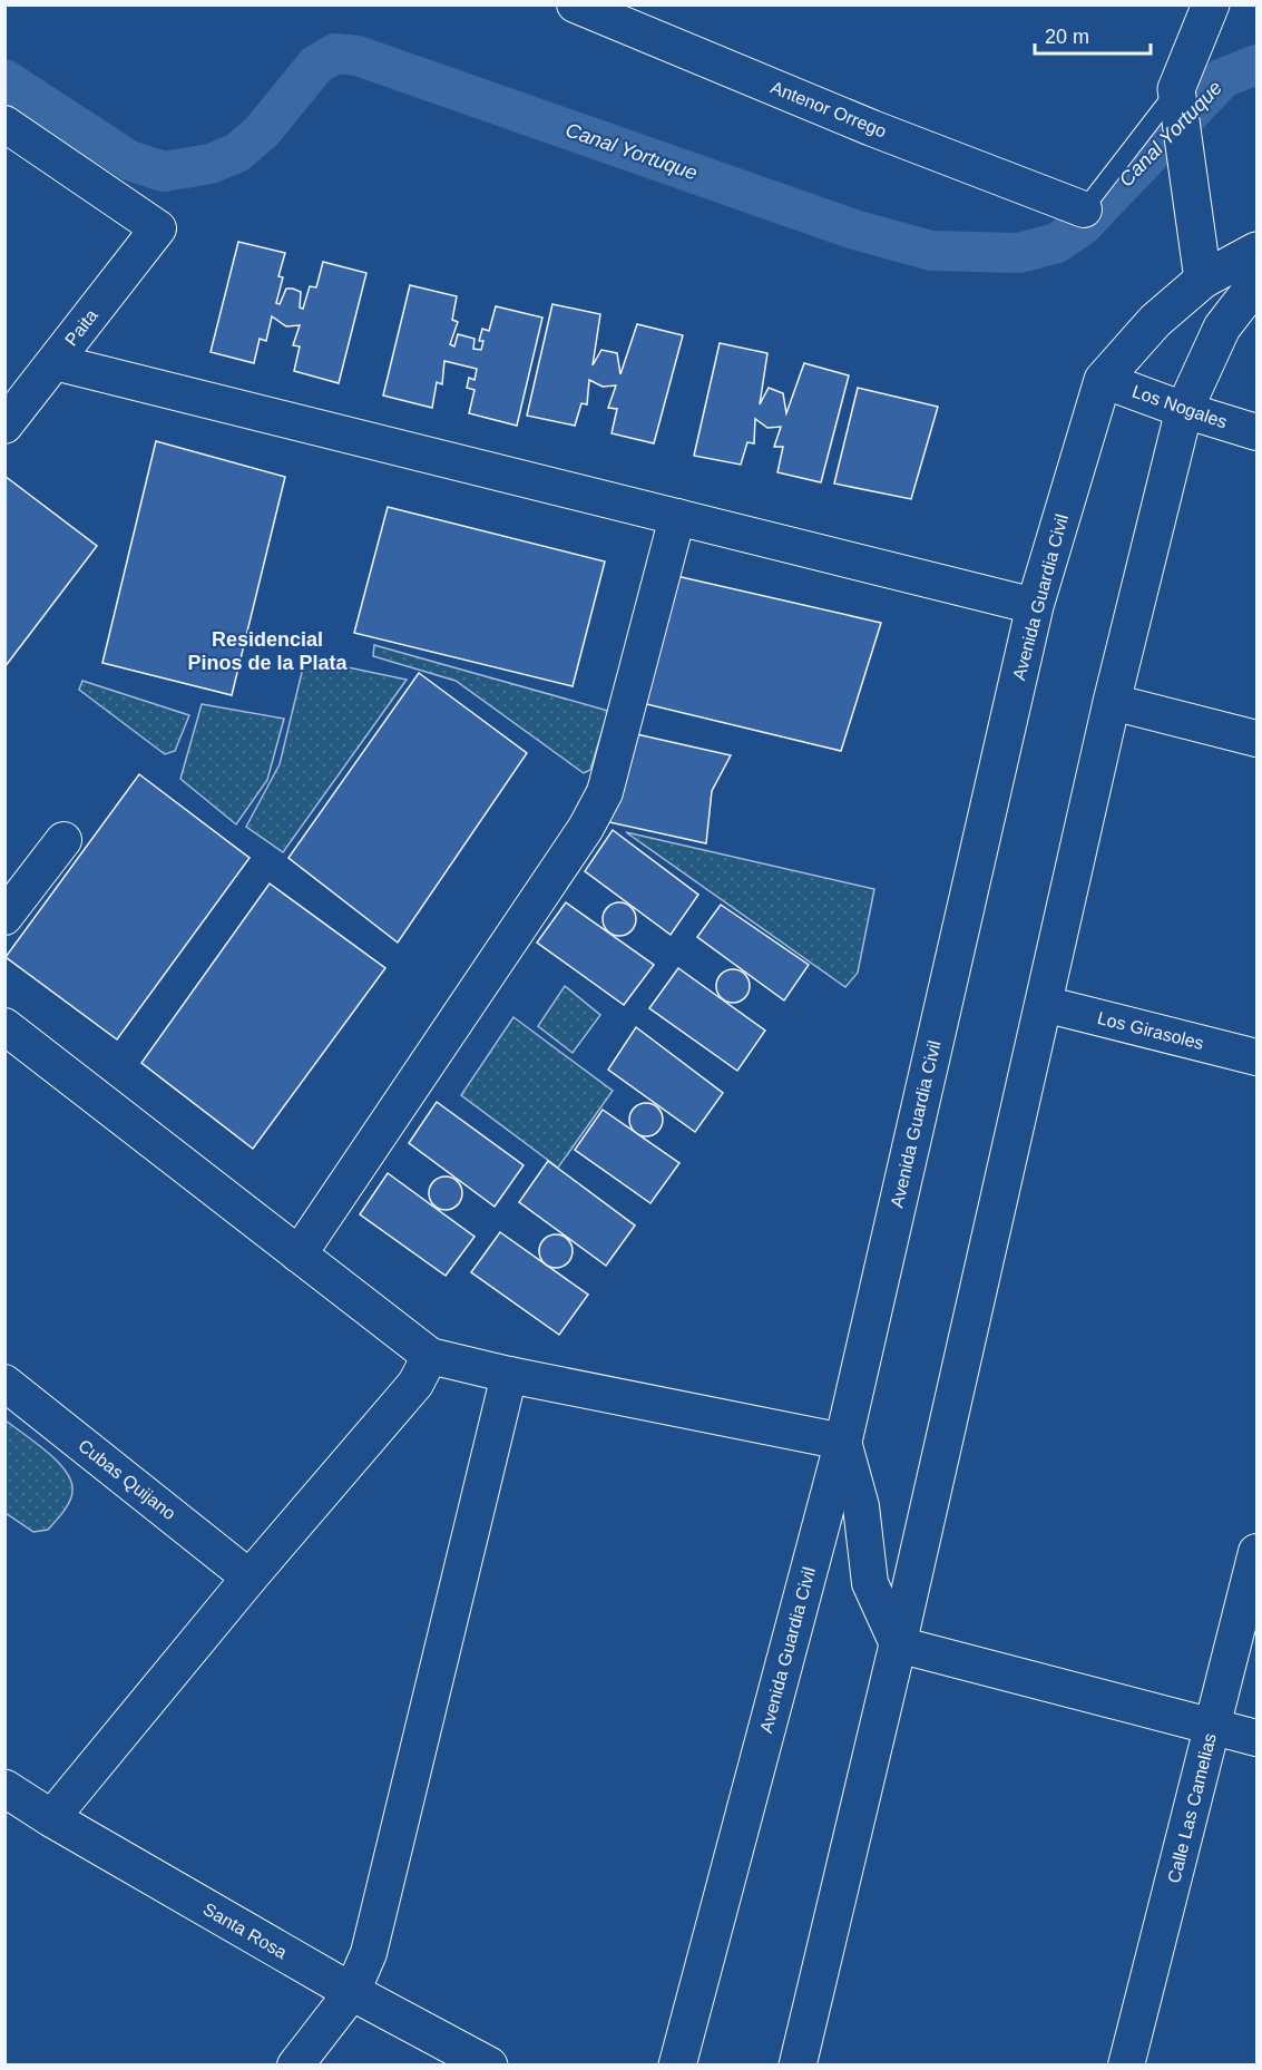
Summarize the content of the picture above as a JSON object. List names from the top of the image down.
{
  "streets": {
    "main road": ["Avenida Guardia Civil", "Santa Rosa"],
    "street": [
      "Antenor Orrego",
      "Paita",
      "Los Nogales",
      "Los Girasoles",
      "Cubas Quijano",
      "Calle Las Camelias"
    ]
  },
  "crossings": [
    ["Los Nogales", "Avenida Guardia Civil"]
  ],
  "districts": ["Residencial Pinos de la Plata"],
  "water": ["Canal Yortuque"],
  "scale_bar": "20 m"
}
